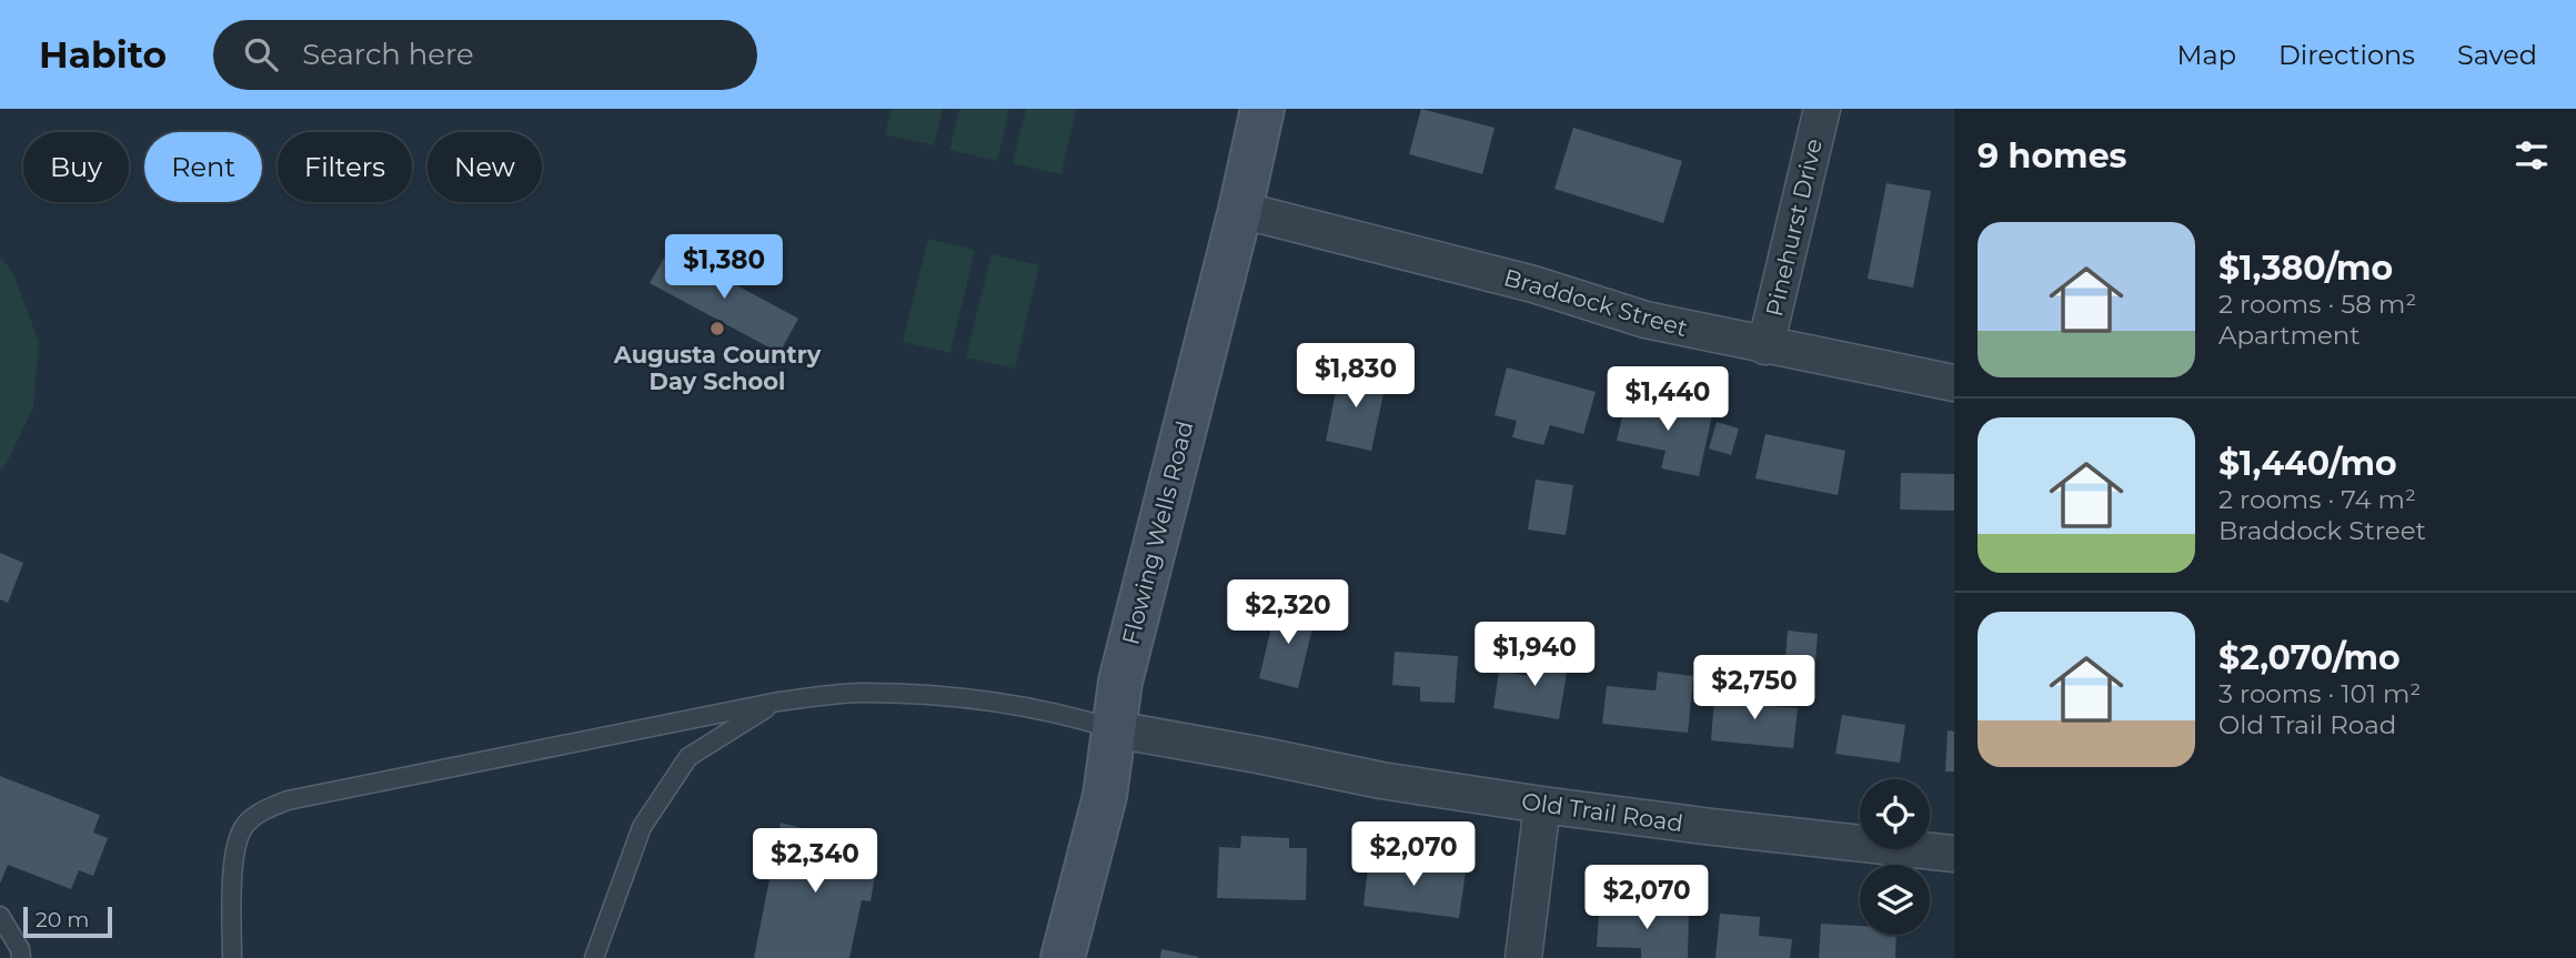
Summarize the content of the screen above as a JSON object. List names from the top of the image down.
{
  "streets": {
    "main road": ["Flowing Wells Road"],
    "street": ["Pinehurst Drive", "Braddock Street", "Old Trail Road"]
  },
  "crossings": [
    ["Pinehurst Drive", "Braddock Street"],
    ["Braddock Street", "Flowing Wells Road"],
    ["Flowing Wells Road", "Old Trail Road"]
  ],
  "places": ["Augusta Country Day School"],
  "scale_bar": "20 m",
  "page": {
    "header": "Habito",
    "search": "Search here",
    "nav": ["Map", "Directions", "Saved"],
    "heading": "9 homes",
    "chip": [
      "Buy",
      "Rent",
      "Filters",
      "New"
    ],
    "list": [
      {
        "name": "$1,380/mo",
        "note": "2 rooms · 58 m² · Apartment"
      },
      {
        "name": "$1,440/mo",
        "note": "2 rooms · 74 m² · Braddock Street"
      },
      {
        "name": "$2,070/mo",
        "note": "3 rooms · 101 m² · Old Trail Road"
      }
    ],
    "price": [
      "$1,380",
      "$1,830",
      "$1,440",
      "$2,320",
      "$1,940",
      "$2,750",
      "$2,070",
      "$2,340",
      "$2,070"
    ],
    "scale": "20 m"
  }
}
